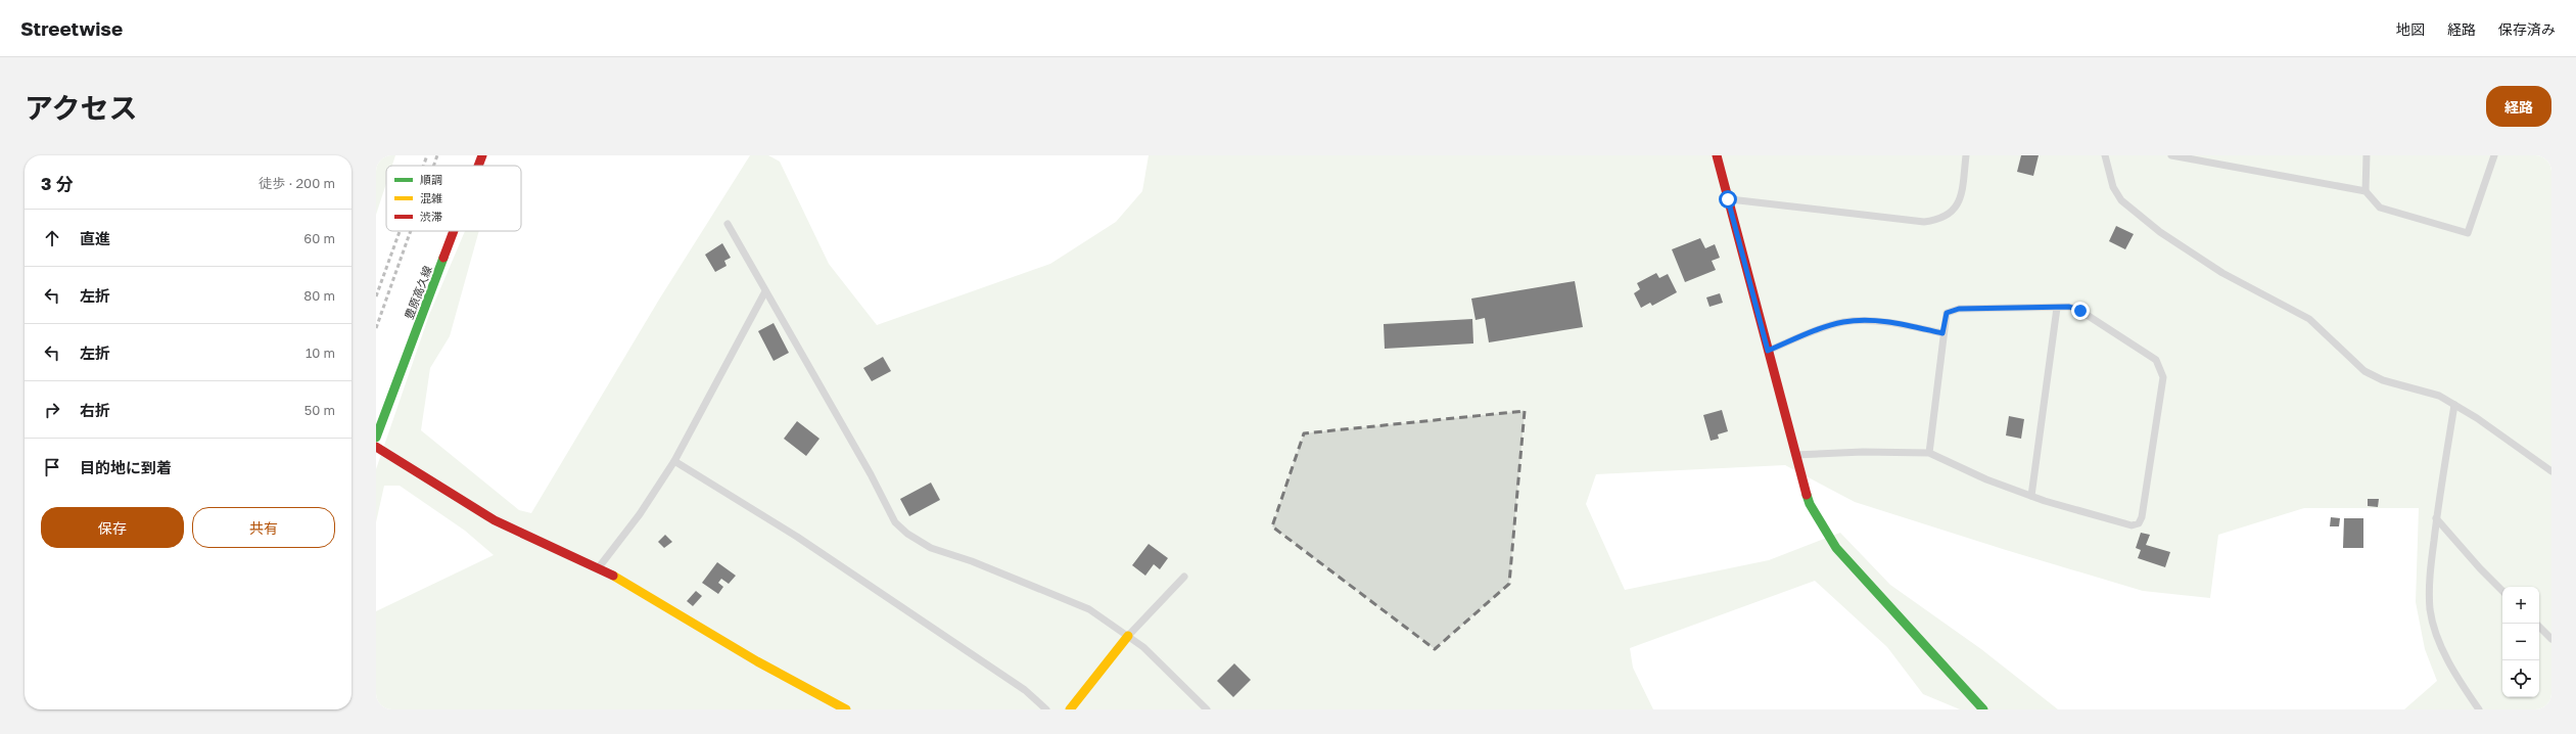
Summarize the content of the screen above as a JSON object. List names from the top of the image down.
{
  "streets": {
    "street": ["豊原高久線"]
  },
  "legend": ["順調", "混雑", "渋滞"],
  "page": {
    "header": "Streetwise",
    "nav": ["地図", "経路", "保存済み"],
    "title": "アクセス",
    "buttons": [
      "経路",
      ["保存", "共有"]
    ],
    "heading": ["3 分", "徒歩 · 200 m"],
    "list": [
      ["直進", "60 m"],
      ["左折", "80 m"],
      ["左折", "10 m"],
      ["右折", "50 m"],
      "目的地に到着"
    ],
    "map_buttons": ["+", "−"]
  }
}
